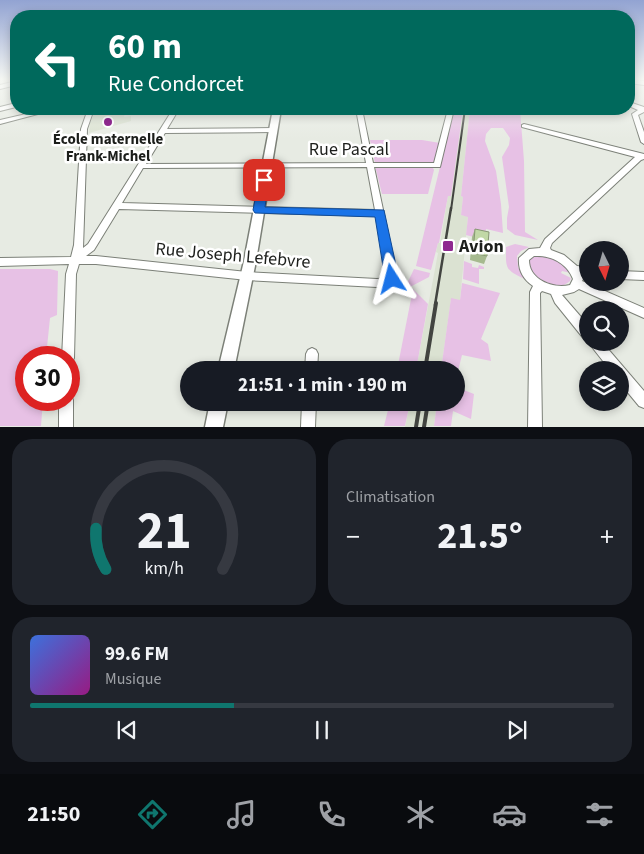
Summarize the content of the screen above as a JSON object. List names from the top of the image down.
{
  "streets": {
    "street": ["Rue Pascal", "Rue Joseph Lefebvre"]
  },
  "places": {
    "other": ["École maternelle Frank-Michel"],
    "transit": ["Avion"]
  },
  "north": "bottom",
  "page": {
    "turn": ["60 m", "Rue Condorcet"],
    "limit": "30",
    "trip": "21:51 · 1 min · 190 m",
    "tile": "Climatisation",
    "heat": ["−", "21.5°", "+"],
    "song": ["99.6 FM", "Musique"],
    "tabs": "21:50",
    "gauge": ["21", "km/h"]
  }
}
